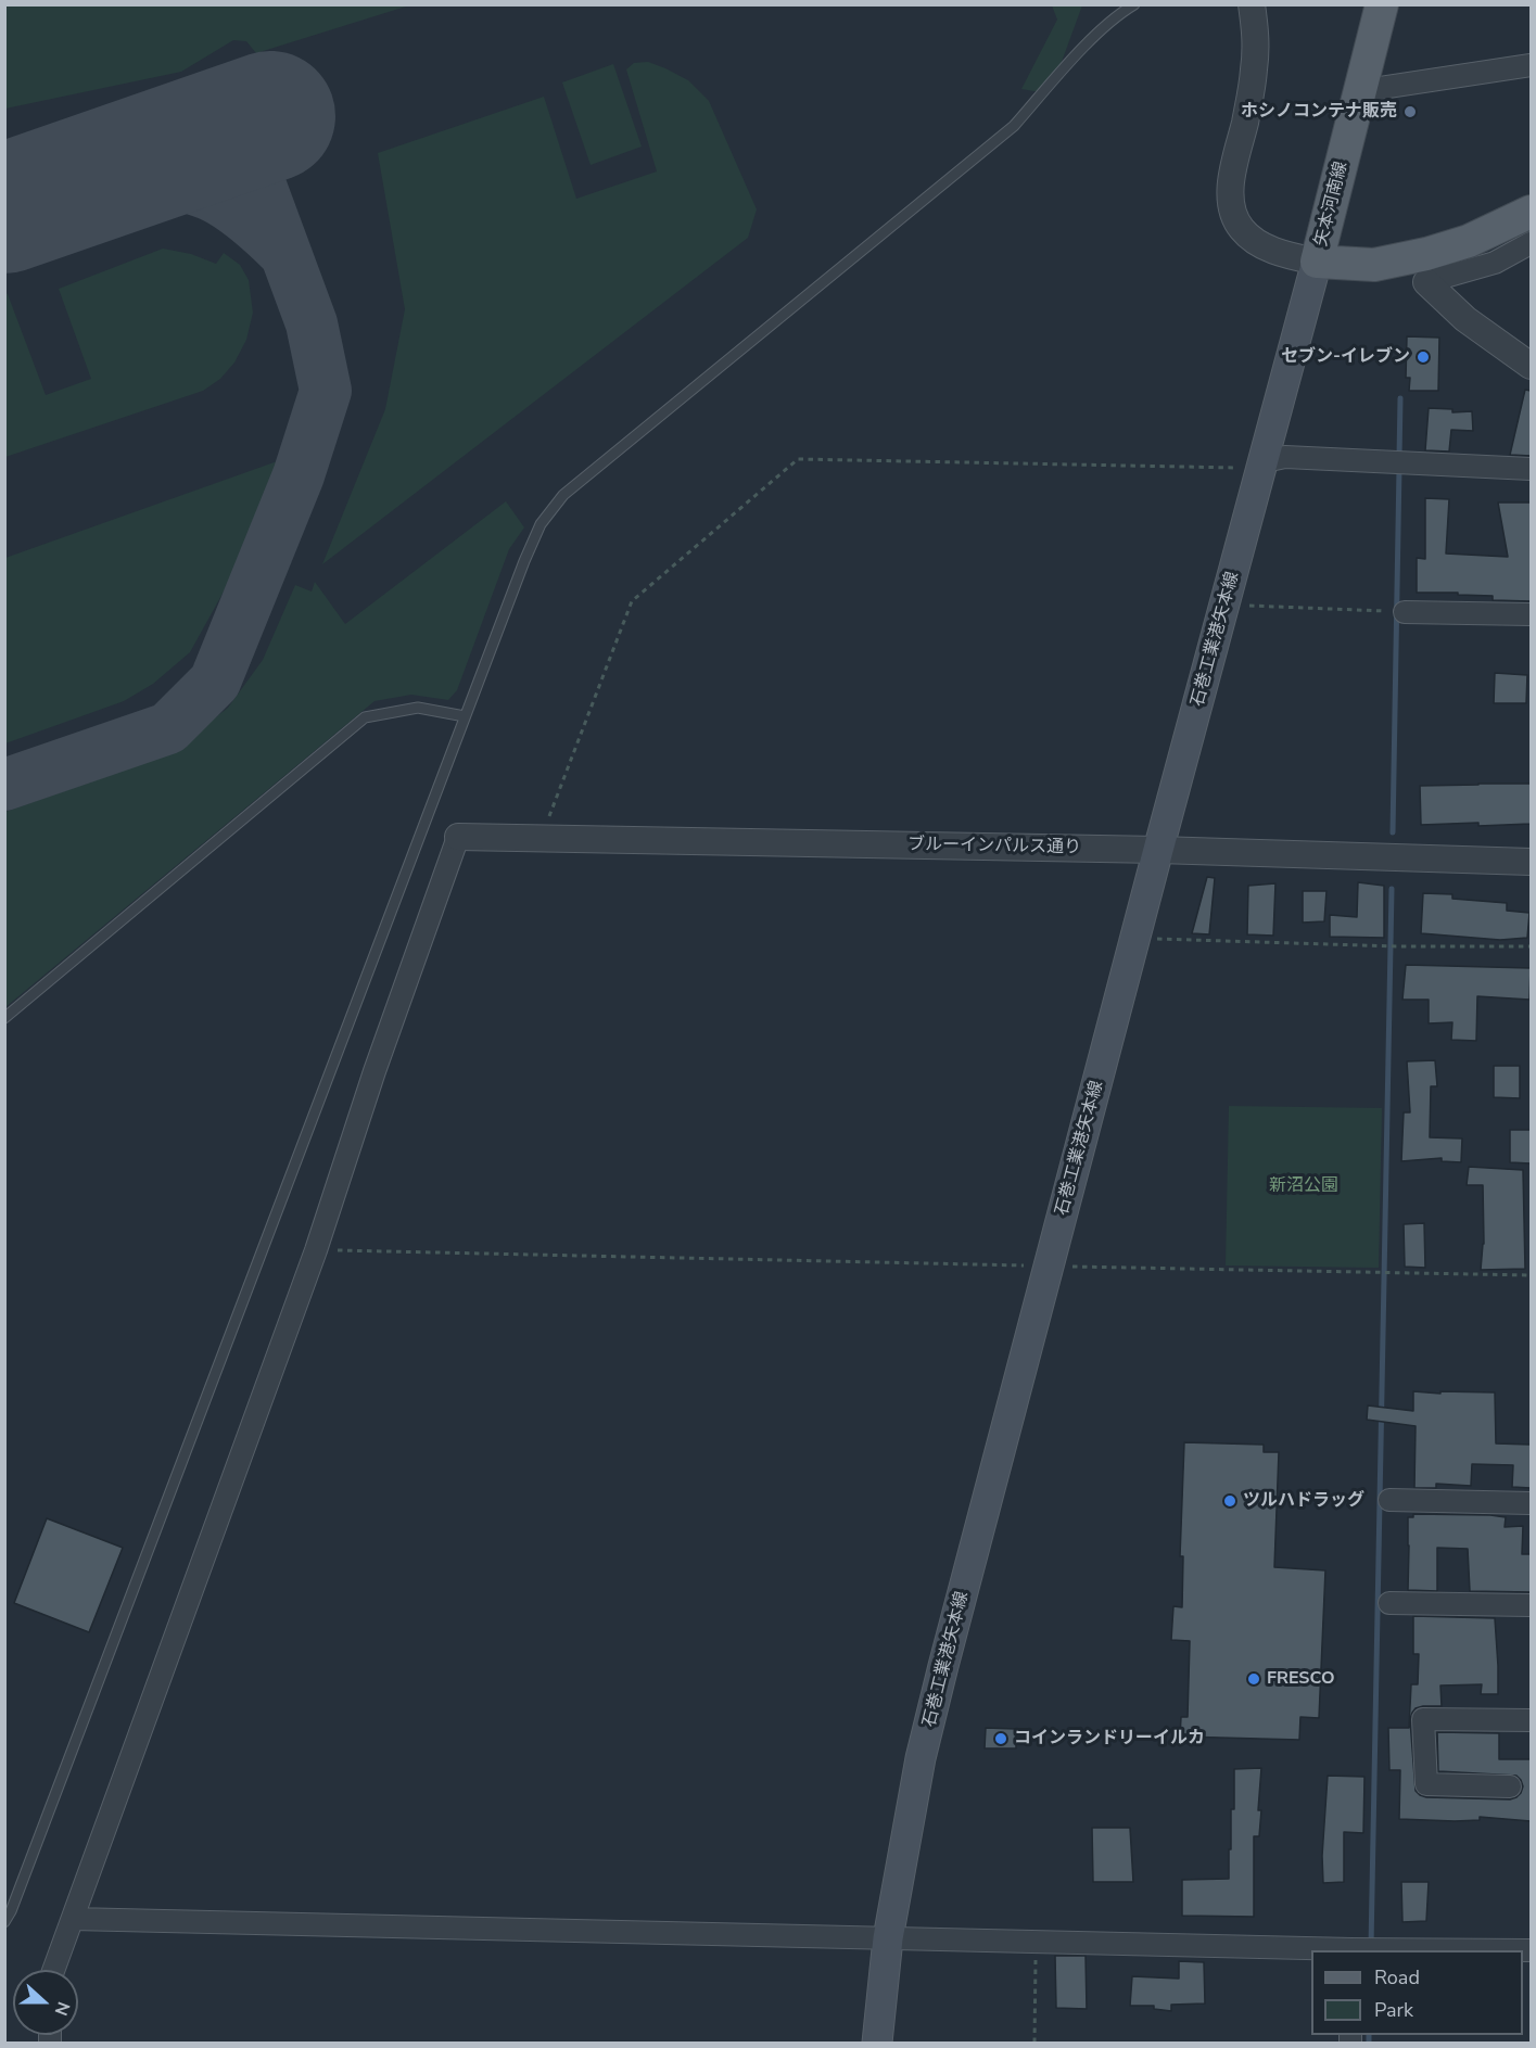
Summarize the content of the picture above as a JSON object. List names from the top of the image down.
{
  "streets": {
    "main road": ["矢本河南線", "石巻工業港矢本線"],
    "street": ["ブルーインパルス通り"]
  },
  "crossings": [
    ["矢本河南線", "石巻工業港矢本線"],
    ["石巻工業港矢本線", "ブルーインパルス通り"]
  ],
  "parks": ["新沼公園"],
  "places": [
    "ホシノコンテナ販売",
    "セブン-イレブン",
    "ツルハドラッグ",
    "FRESCO",
    "コインランドリーイルカ"
  ],
  "legend": ["Road", "Park"],
  "north": "right"
}
